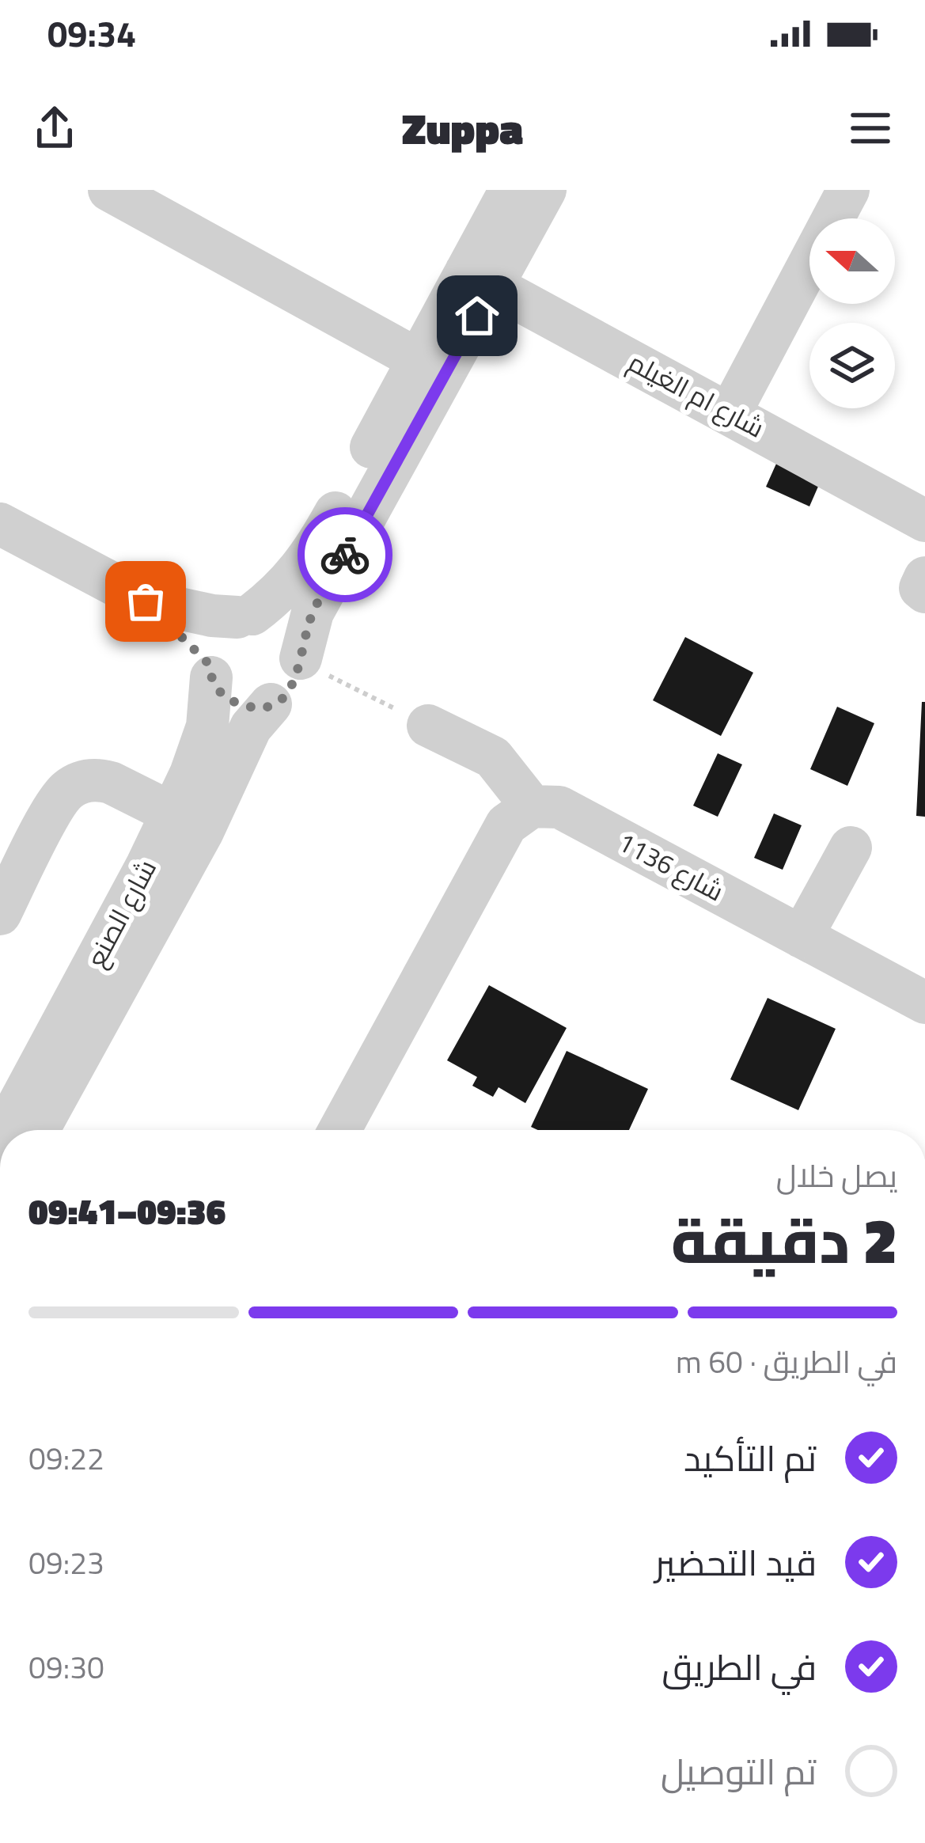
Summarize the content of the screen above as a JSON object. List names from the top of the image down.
{
  "streets": {
    "street": ["شارع ام الغيلم", "شارع 1136", "شارع الصنع"]
  },
  "north": "left",
  "page": {
    "status": "09:34",
    "header": "Zuppa",
    "heading": ["2 دقيقة", "يصل خلال", "09:36–09:41"],
    "bar": "في الطريق · 60 m",
    "list": [
      ["تم التأكيد", "09:22"],
      ["قيد التحضير", "09:23"],
      ["في الطريق", "09:30"],
      "تم التوصيل"
    ]
  }
}
